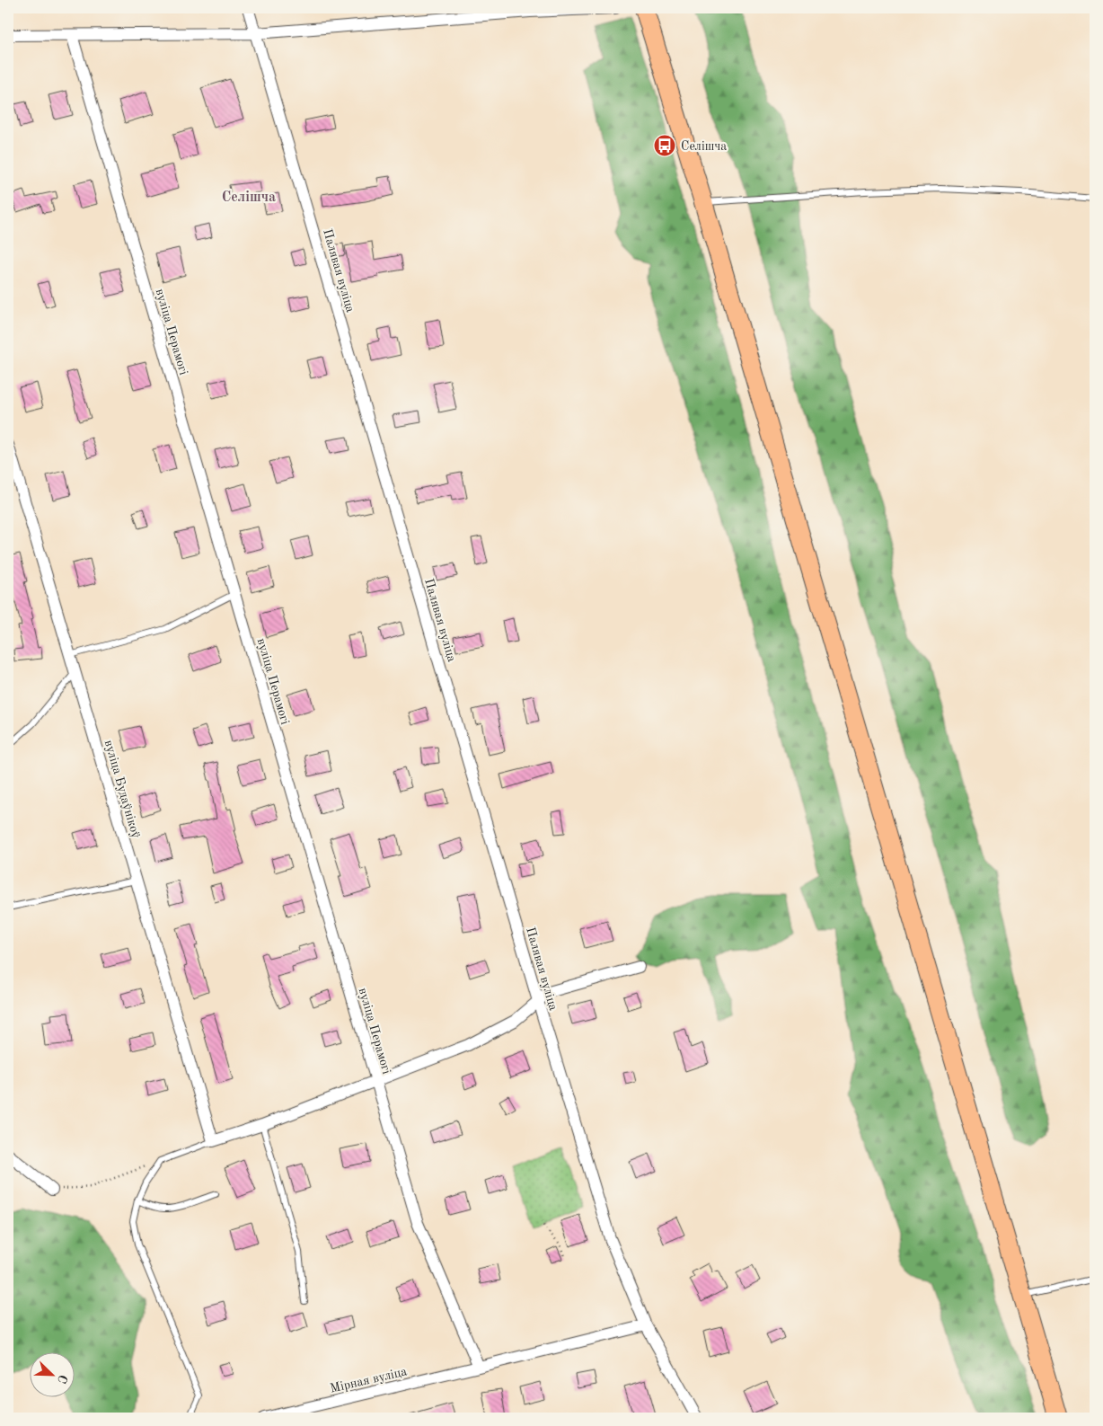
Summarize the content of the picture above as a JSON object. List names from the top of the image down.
{
  "streets": {
    "street": [
      "Палявая вуліца",
      "вуліца Перамогі",
      "вуліца Будаўнікоў",
      "Мірная вуліца"
    ]
  },
  "crossings": [
    ["Палявая вуліца", "Мірная вуліца"],
    ["вуліца Перамогі", "Мірная вуліца"]
  ],
  "districts": ["Селішча"],
  "places": {
    "bus stop": ["Селішча"]
  },
  "north": "bottom right"
}
